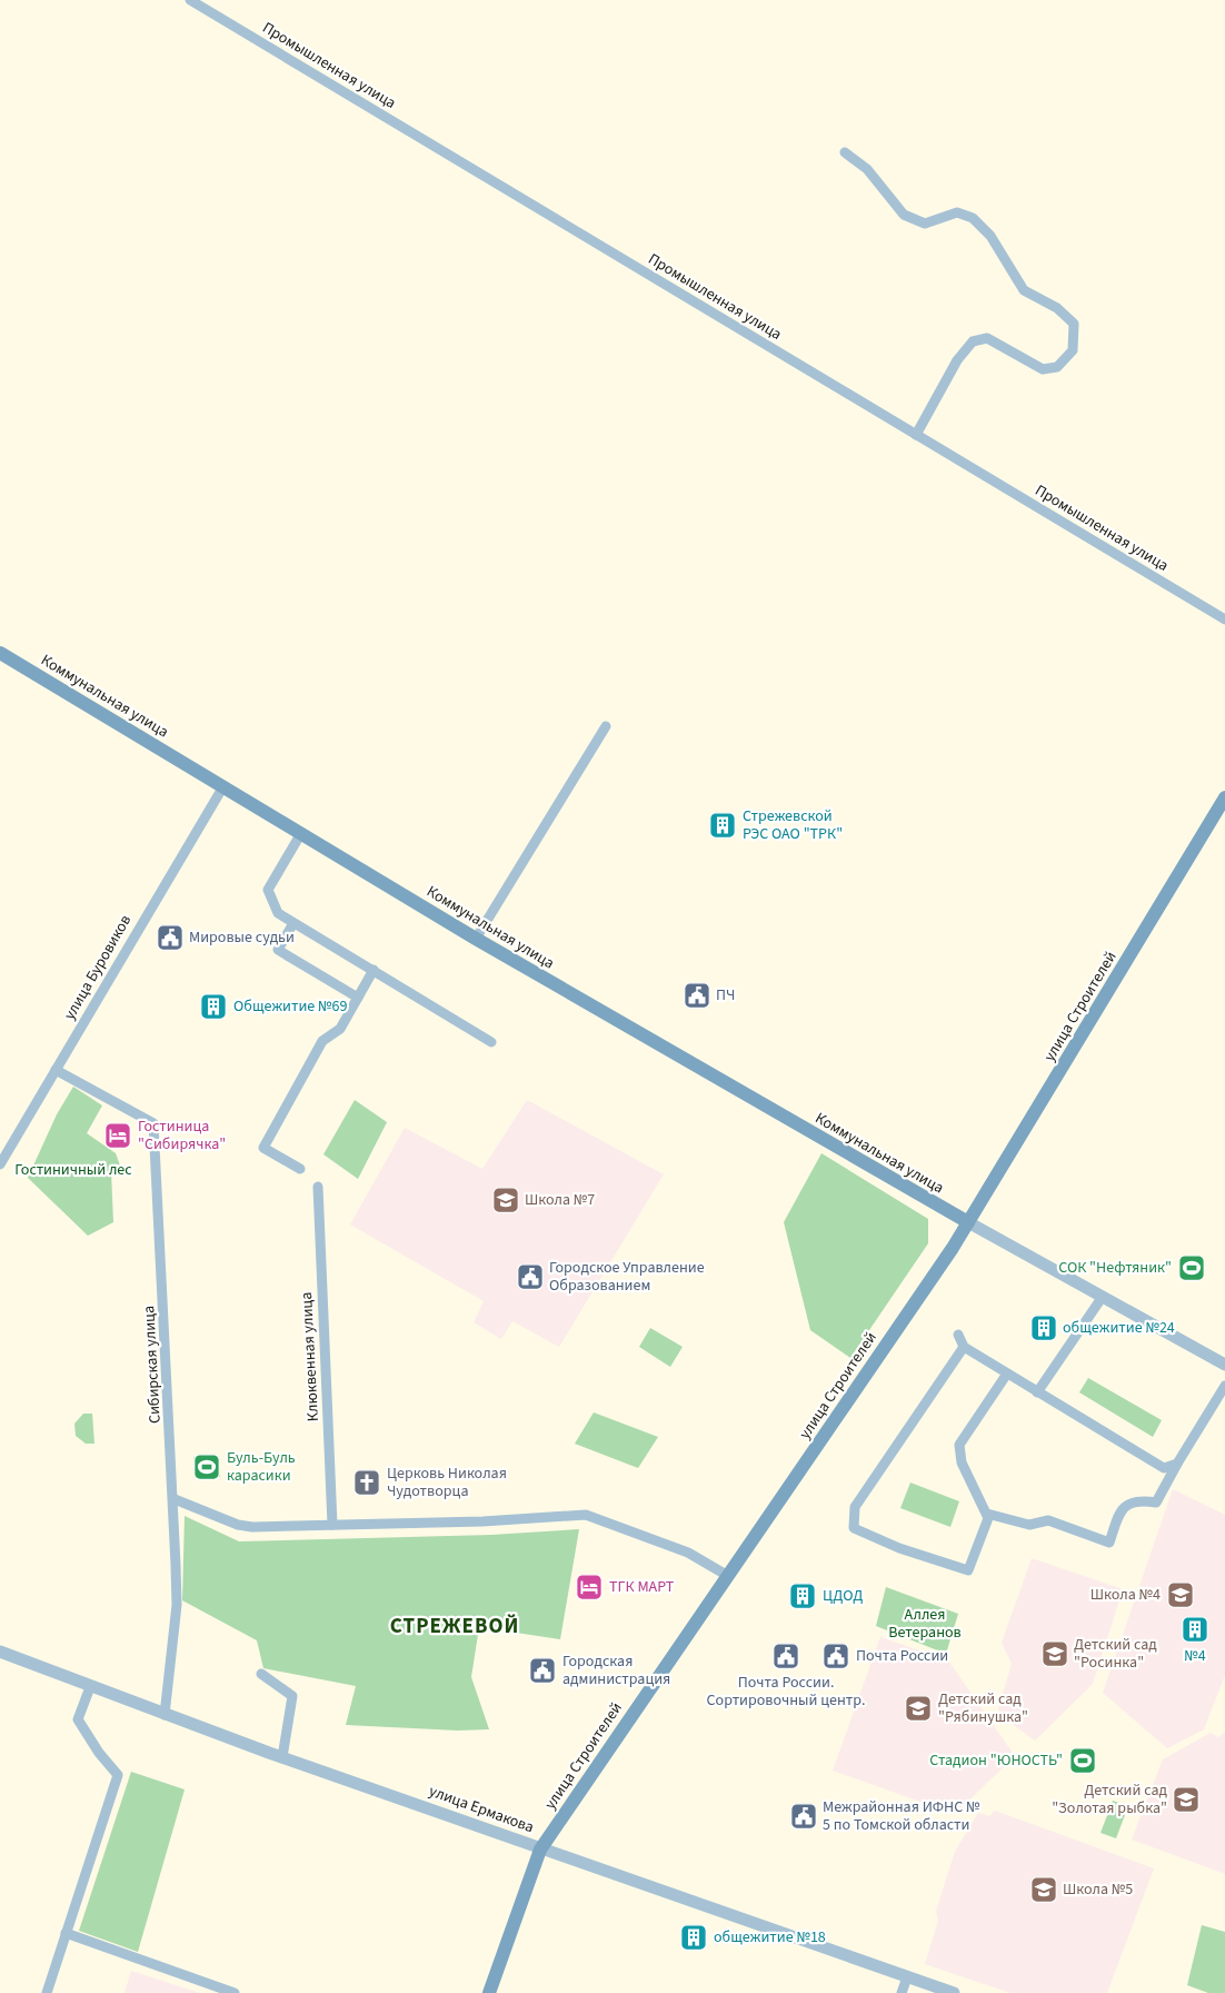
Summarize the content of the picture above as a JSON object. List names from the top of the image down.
{
  "streets": {
    "main road": ["Коммунальная улица", "улица Строителей"],
    "street": [
      "Промышленная улица",
      "улица Буровиков",
      "Клюквенная улица",
      "Сибирская улица",
      "улица Ермакова"
    ]
  },
  "crossings": [
    ["Коммунальная улица", "улица Буровиков"],
    ["Коммунальная улица", "улица Строителей"],
    ["улица Буровиков", "Сибирская улица"],
    ["улица Строителей", "улица Ермакова"],
    ["Сибирская улица", "улица Ермакова"]
  ],
  "districts": ["СТРЕЖЕВОЙ"],
  "parks": ["Гостиничный лес", "Аллея Ветеранов"],
  "places": {
    "building": [
      "Стрежевской РЭС ОАО \"ТРК\"",
      "Общежитие №69",
      "общежитие №24",
      "ЦДОД",
      "№4",
      "общежитие №18"
    ],
    "public building": [
      "Мировые судьи",
      "ПЧ",
      "Городское Управление Образованием",
      "Почта России. Сортировочный центр.",
      "Почта России",
      "Городская администрация",
      "Межрайонная ИФНС № 5 по Томской области"
    ],
    "hotel": ["Гостиница \"Сибирячка\"", "ТГК МАРТ"],
    "school or university": [
      "Школа №7",
      "Школа №4",
      "Детский сад \"Росинка\"",
      "Детский сад \"Рябинушка\"",
      "Детский сад \"Золотая рыбка\"",
      "Школа №5"
    ],
    "sports": ["СОК \"Нефтяник\"", "Буль-Буль карасики", "Стадион \"ЮНОСТЬ\""],
    "church": ["Церковь Николая Чудотворца"]
  }
}
